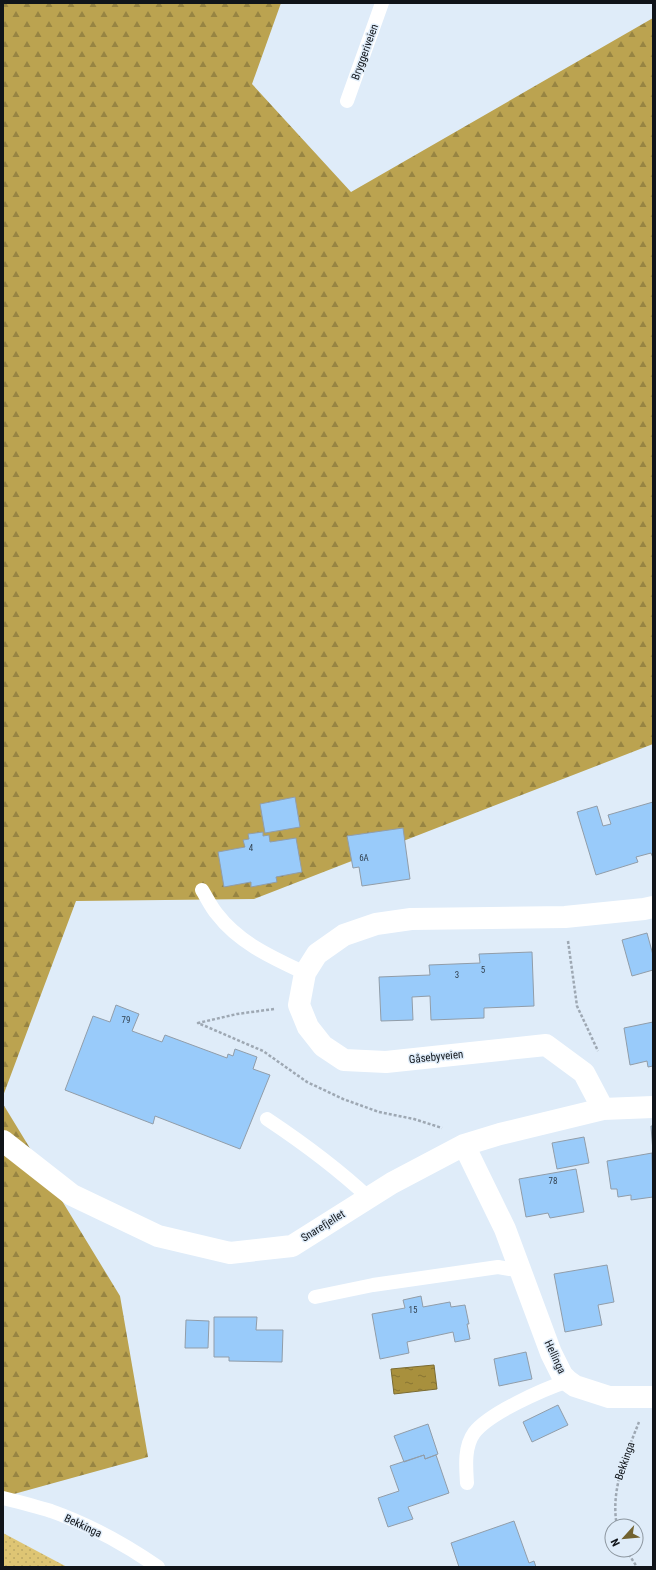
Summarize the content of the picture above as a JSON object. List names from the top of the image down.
{
  "streets": {
    "street": ["Gåsebyveien", "Snarefjellet", "Hellinga"],
    "lane": ["Bryggeriveien", "Bekkinga"]
  },
  "crossings": [
    ["Gåsebyveien", "Snarefjellet"],
    ["Snarefjellet", "Hellinga"],
    ["Hellinga", "Bekkinga"]
  ],
  "house_numbers": [
    "4",
    "6A",
    "5",
    "3",
    "79",
    "78",
    "15"
  ],
  "north": "bottom left"
}
